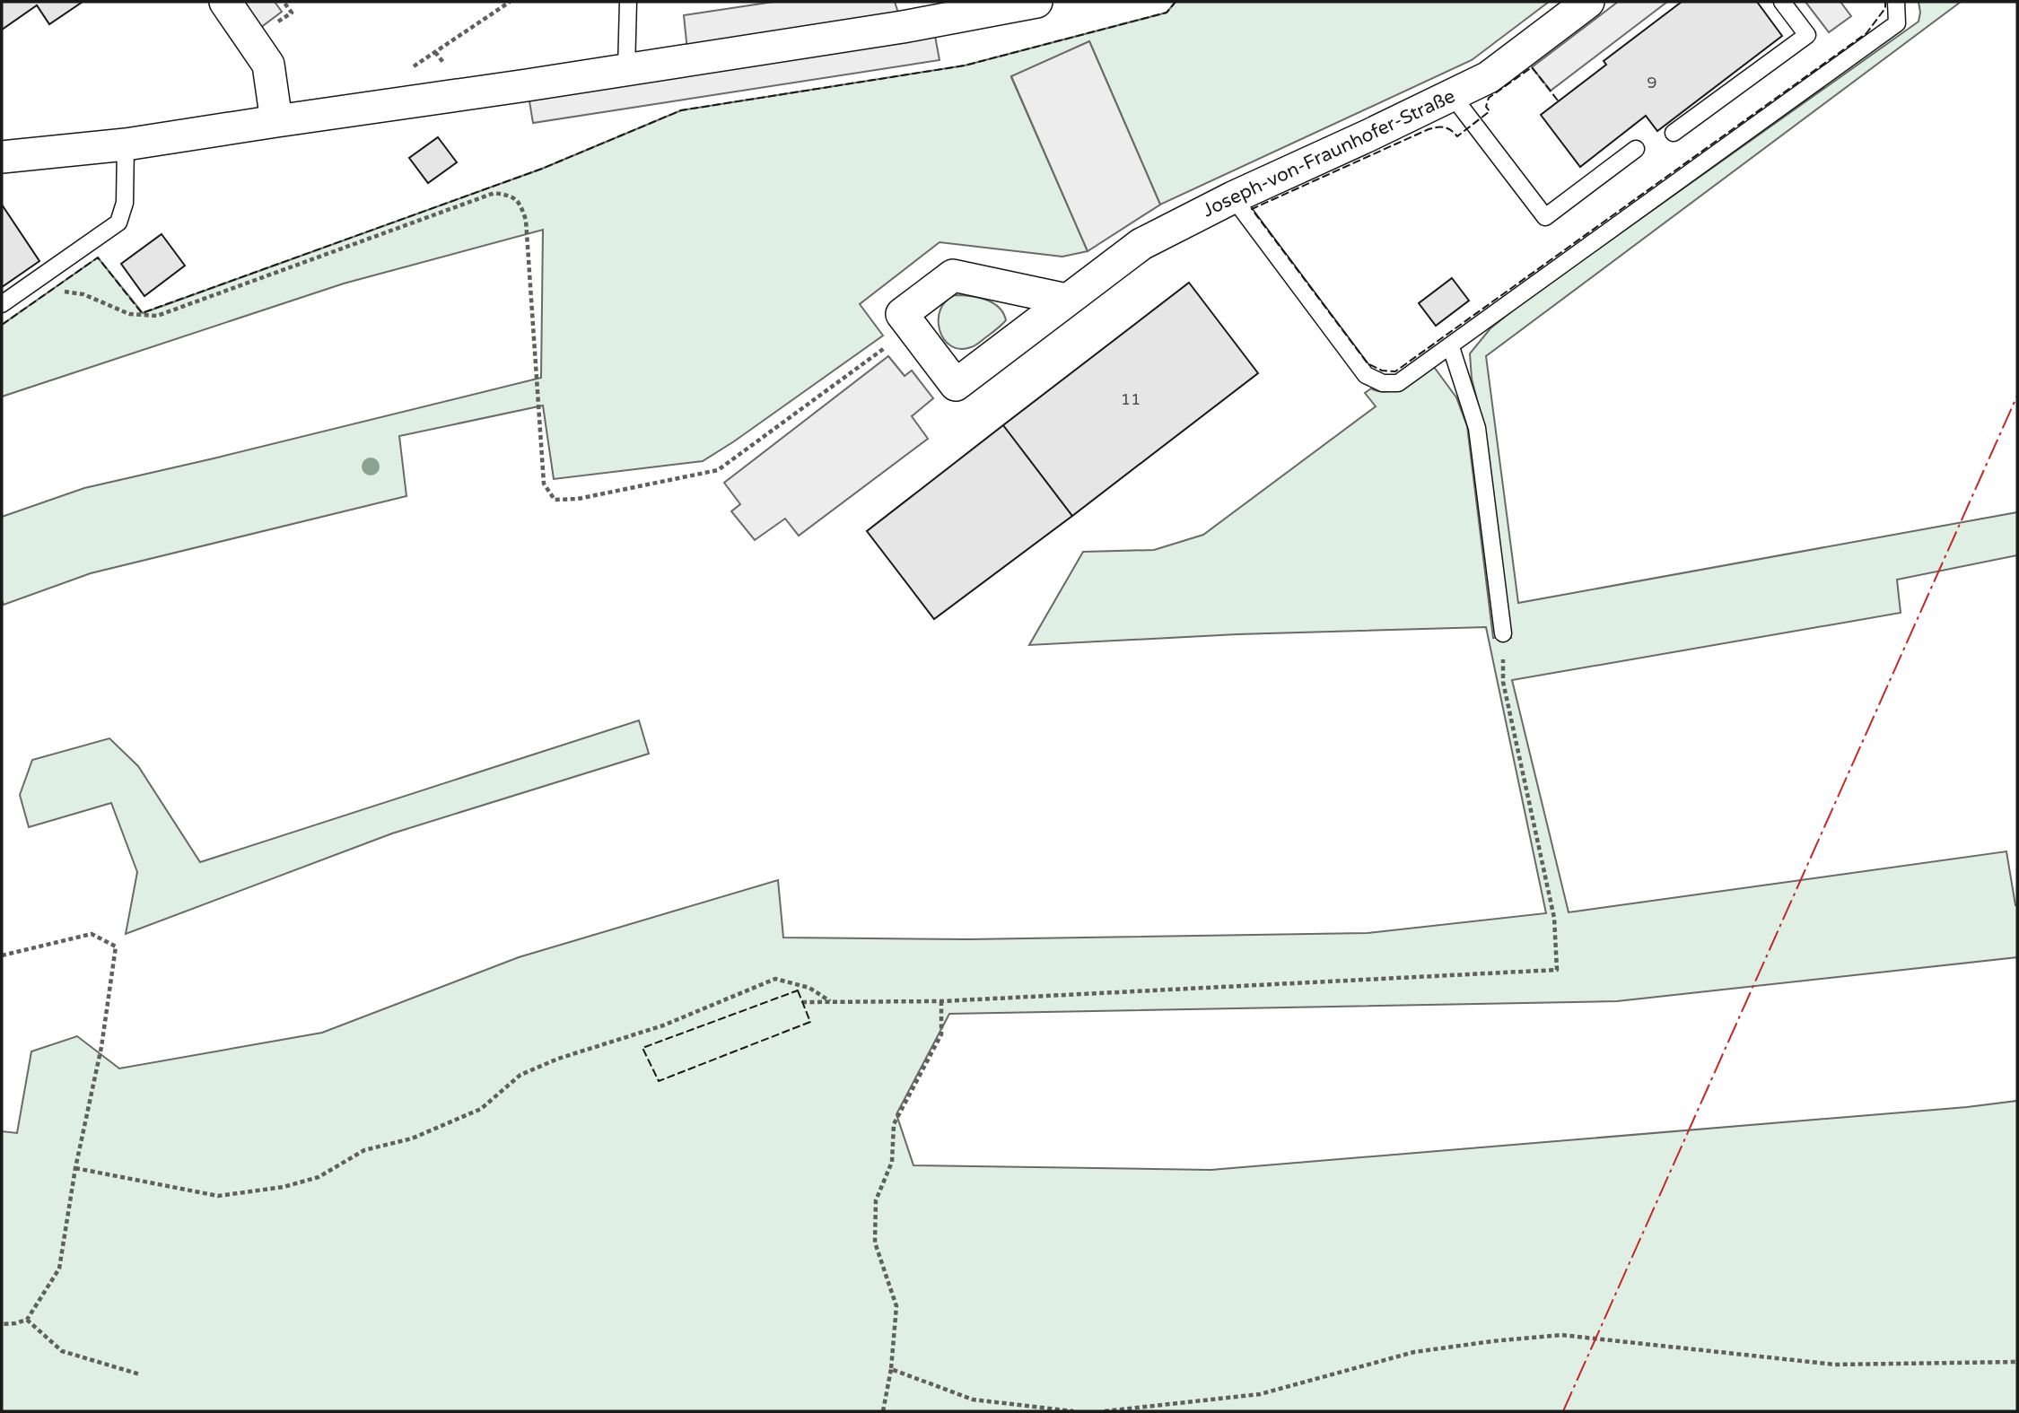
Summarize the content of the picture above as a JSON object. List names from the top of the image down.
{
  "streets": {
    "street": ["Joseph-von-Fraunhofer-Straße"]
  },
  "house_numbers": ["9", "11"]
}
